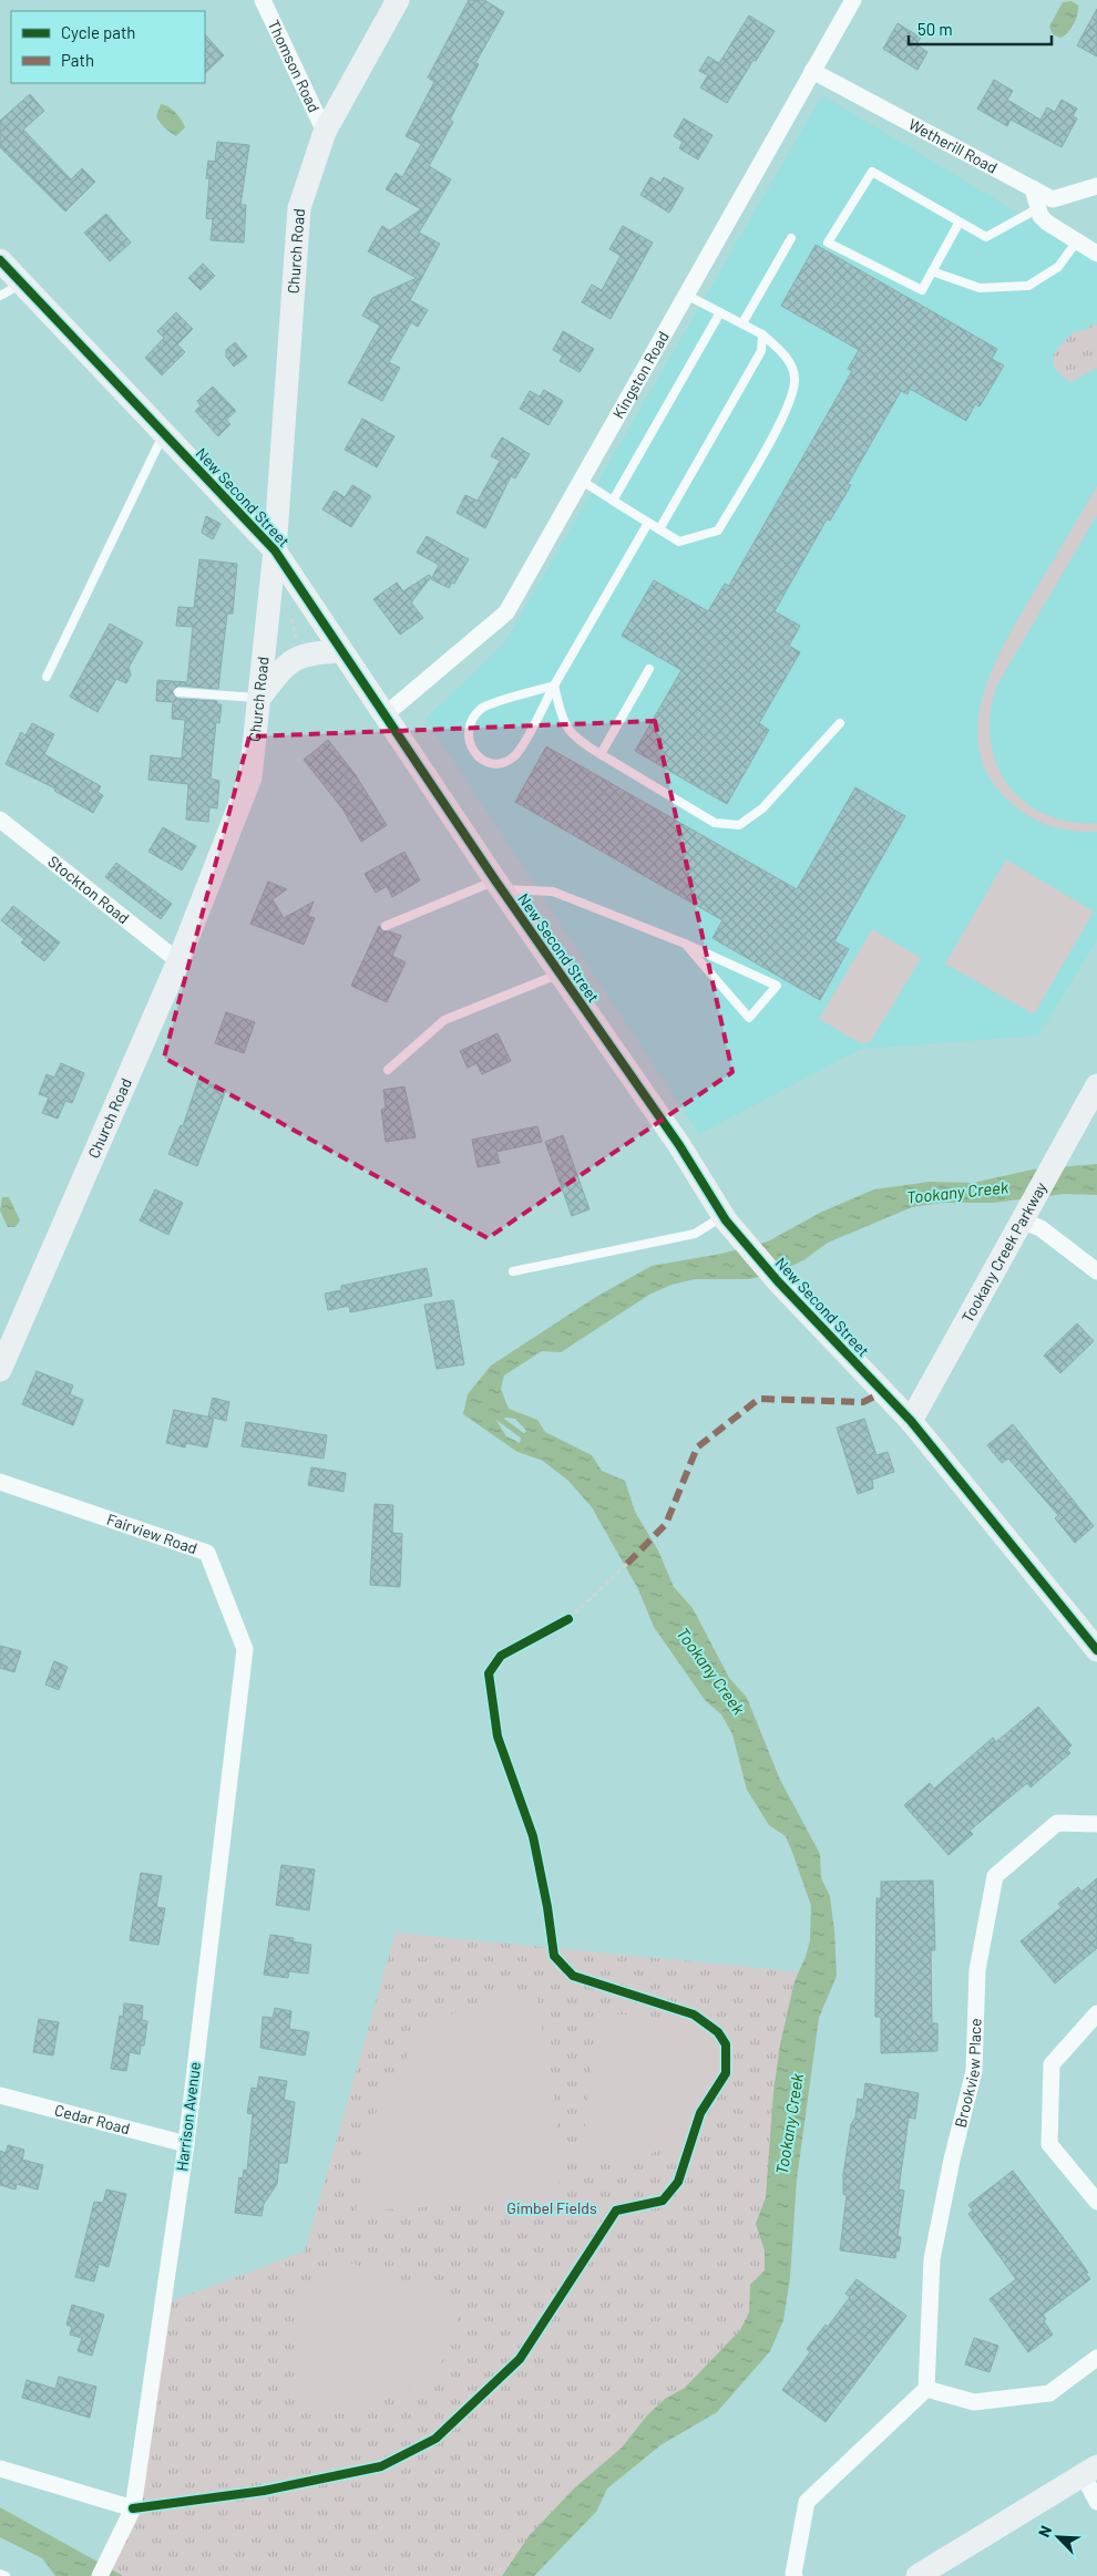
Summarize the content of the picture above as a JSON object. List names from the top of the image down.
{
  "streets": {
    "street": [
      "Thomson Road",
      "Wetherill Road",
      "Church Road",
      "Kingston Road",
      "New Second Street",
      "Stockton Road",
      "Tookany Creek Parkway",
      "Fairview Road",
      "Brookview Place",
      "Harrison Avenue",
      "Cedar Road"
    ]
  },
  "crossings": [
    ["Thomson Road", "Church Road"],
    ["Wetherill Road", "Kingston Road"],
    ["Church Road", "New Second Street"],
    ["Church Road", "Stockton Road"],
    ["Kingston Road", "New Second Street"],
    ["New Second Street", "Tookany Creek Parkway"],
    ["Fairview Road", "Harrison Avenue"],
    ["Harrison Avenue", "Cedar Road"]
  ],
  "water": ["Tookany Creek"],
  "parks": ["Gimbel Fields"],
  "legend": ["Cycle path", "Path"],
  "scale_bar": "50 m",
  "north": "top left"
}
